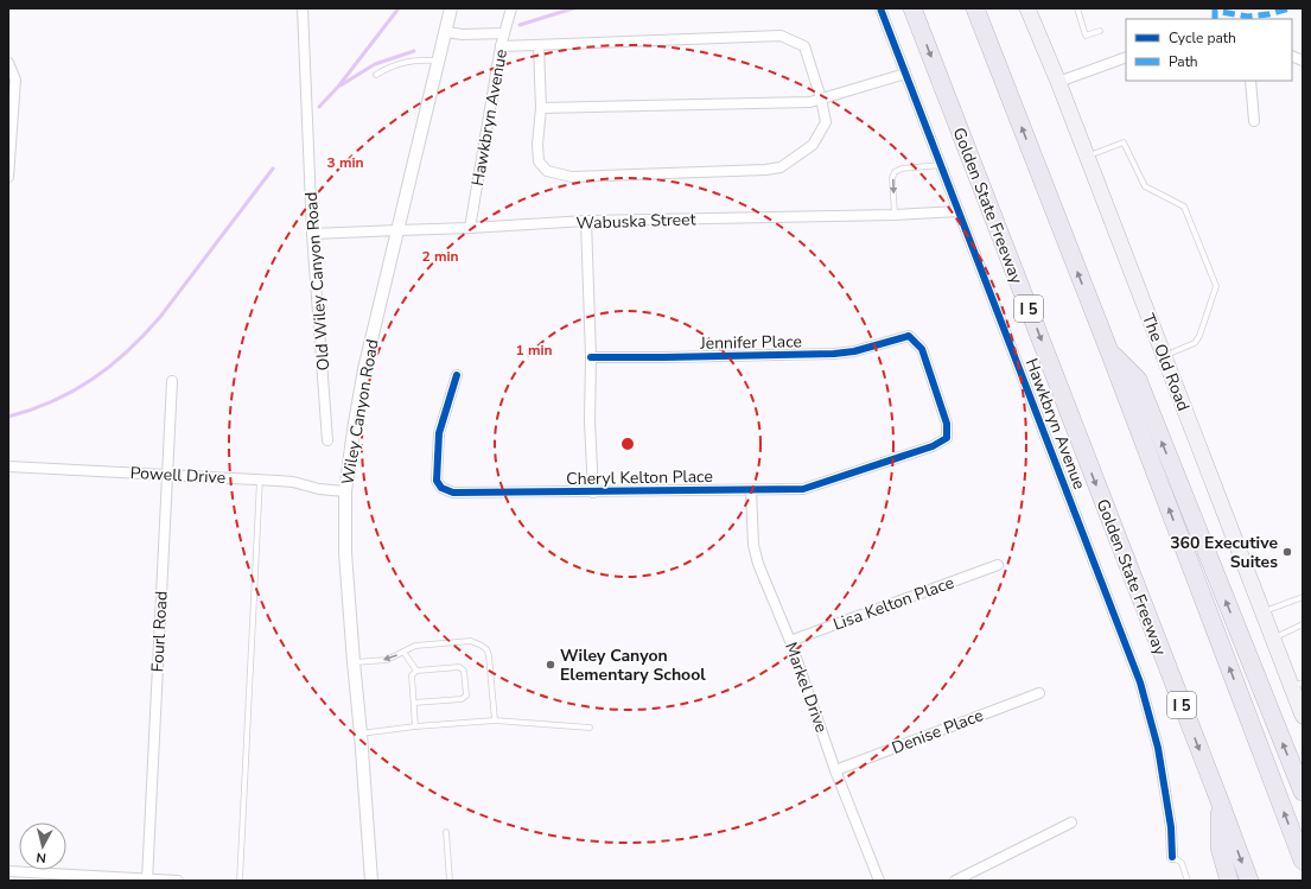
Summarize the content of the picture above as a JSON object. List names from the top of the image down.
{
  "streets": {
    "highway": ["Golden State Freeway", "I 5"],
    "main road": ["The Old Road"],
    "street": [
      "Hawkbryn Avenue",
      "Wabuska Street",
      "Old Wiley Canyon Road",
      "Jennifer Place",
      "Wiley Canyon Road",
      "Powell Drive",
      "Cheryl Kelton Place",
      "Lisa Kelton Place",
      "Fourl Road",
      "Markel Drive",
      "Denise Place"
    ]
  },
  "crossings": [
    ["Hawkbryn Avenue", "Wabuska Street"],
    ["Wabuska Street", "Old Wiley Canyon Road"],
    ["Wabuska Street", "Wiley Canyon Road"],
    ["Jennifer Place", "Cheryl Kelton Place"],
    ["Wiley Canyon Road", "Powell Drive"],
    ["Powell Drive", "Fourl Road"],
    ["Cheryl Kelton Place", "Markel Drive"],
    ["Lisa Kelton Place", "Markel Drive"],
    ["Markel Drive", "Denise Place"]
  ],
  "places": ["360 Executive Suites", "Wiley Canyon Elementary School"],
  "legend": ["Cycle path", "Path"],
  "north": "bottom",
  "rings": ["3 min", "2 min", "1 min"]
}
